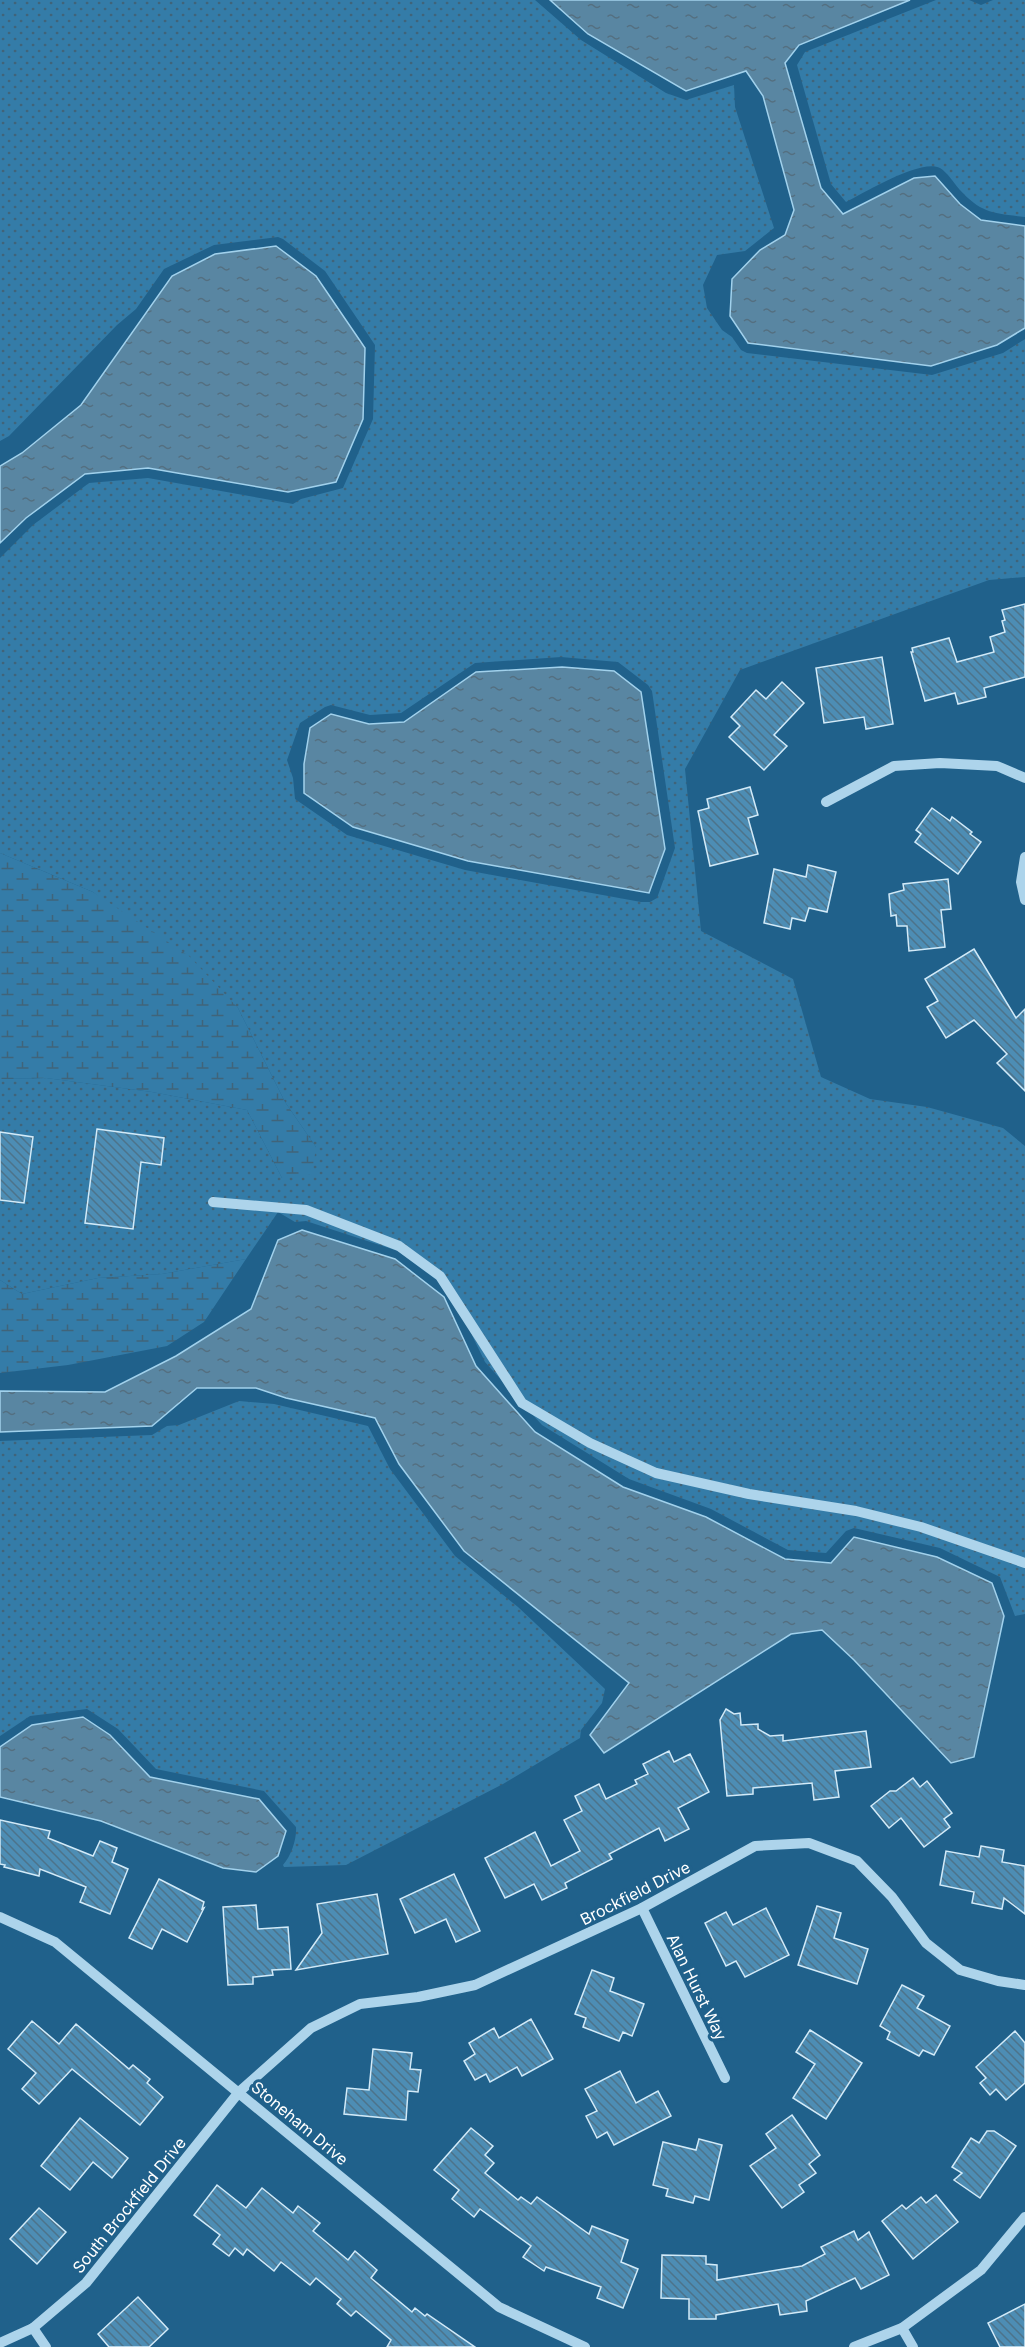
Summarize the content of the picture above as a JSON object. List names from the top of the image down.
{
  "streets": {
    "street": [
      "Brockfield Drive",
      "Alan Hurst Way",
      "Stoneham Drive",
      "South Brockfield Drive"
    ]
  },
  "crossings": [
    ["Brockfield Drive", "Alan Hurst Way"],
    ["Brockfield Drive", "Stoneham Drive"],
    ["Brockfield Drive", "South Brockfield Drive"],
    ["Stoneham Drive", "South Brockfield Drive"]
  ]
}
